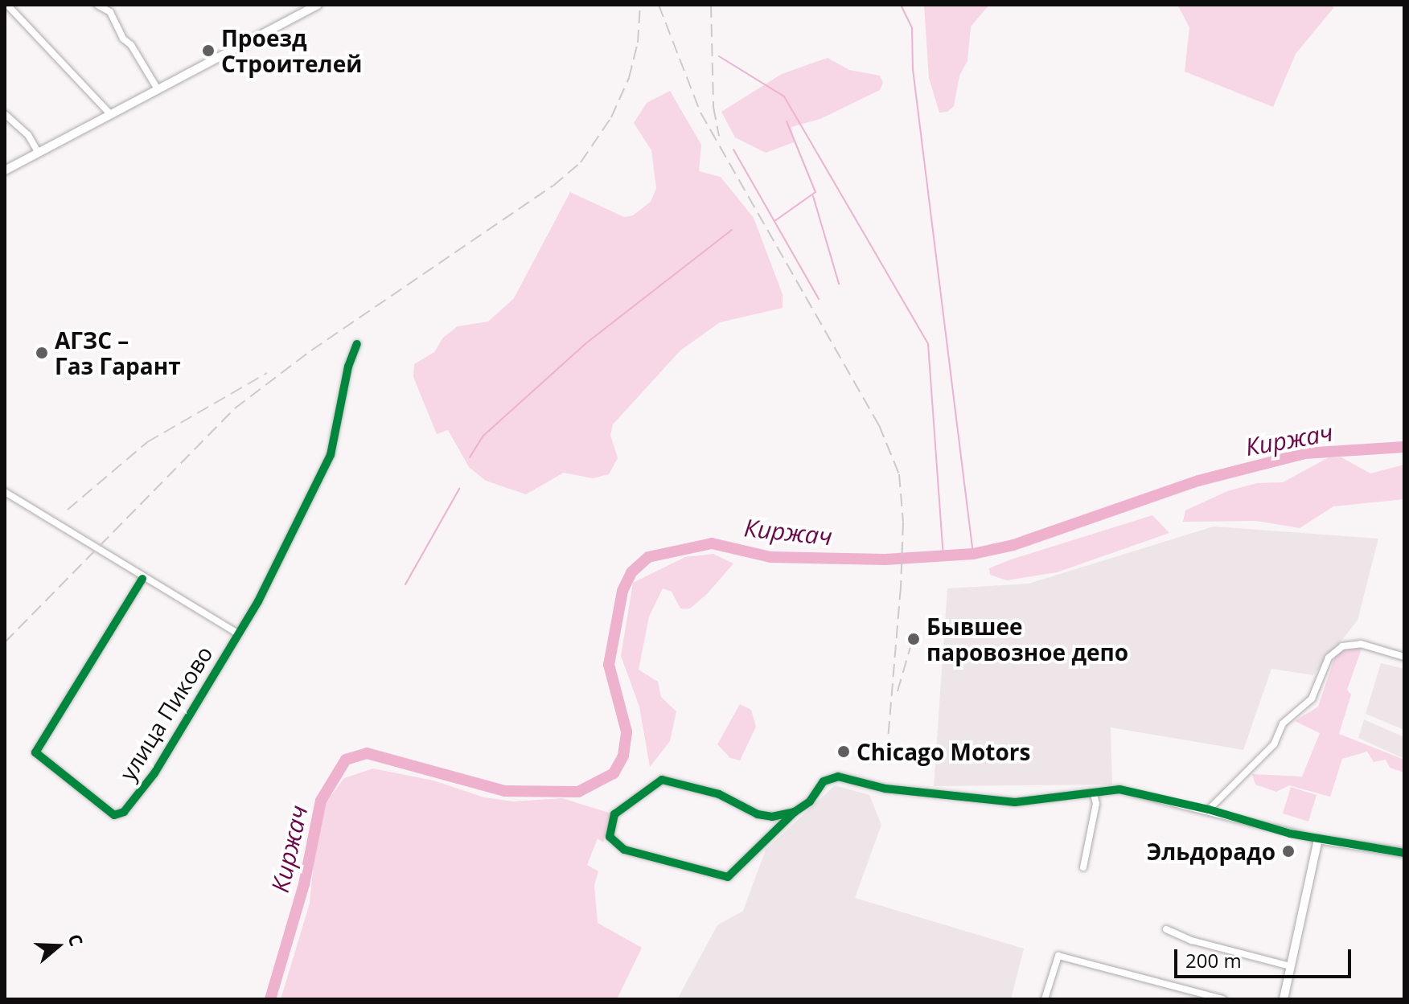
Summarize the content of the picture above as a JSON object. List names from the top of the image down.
{
  "streets": {
    "street": ["улица Пиково"]
  },
  "water": ["Киржач"],
  "places": [
    "Проезд Строителей",
    "АГЗС – Газ Гарант",
    "Бывшее паровозное депо",
    "Chicago Motors",
    "Эльдорадо"
  ],
  "scale_bar": "200 m",
  "north": "right"
}
